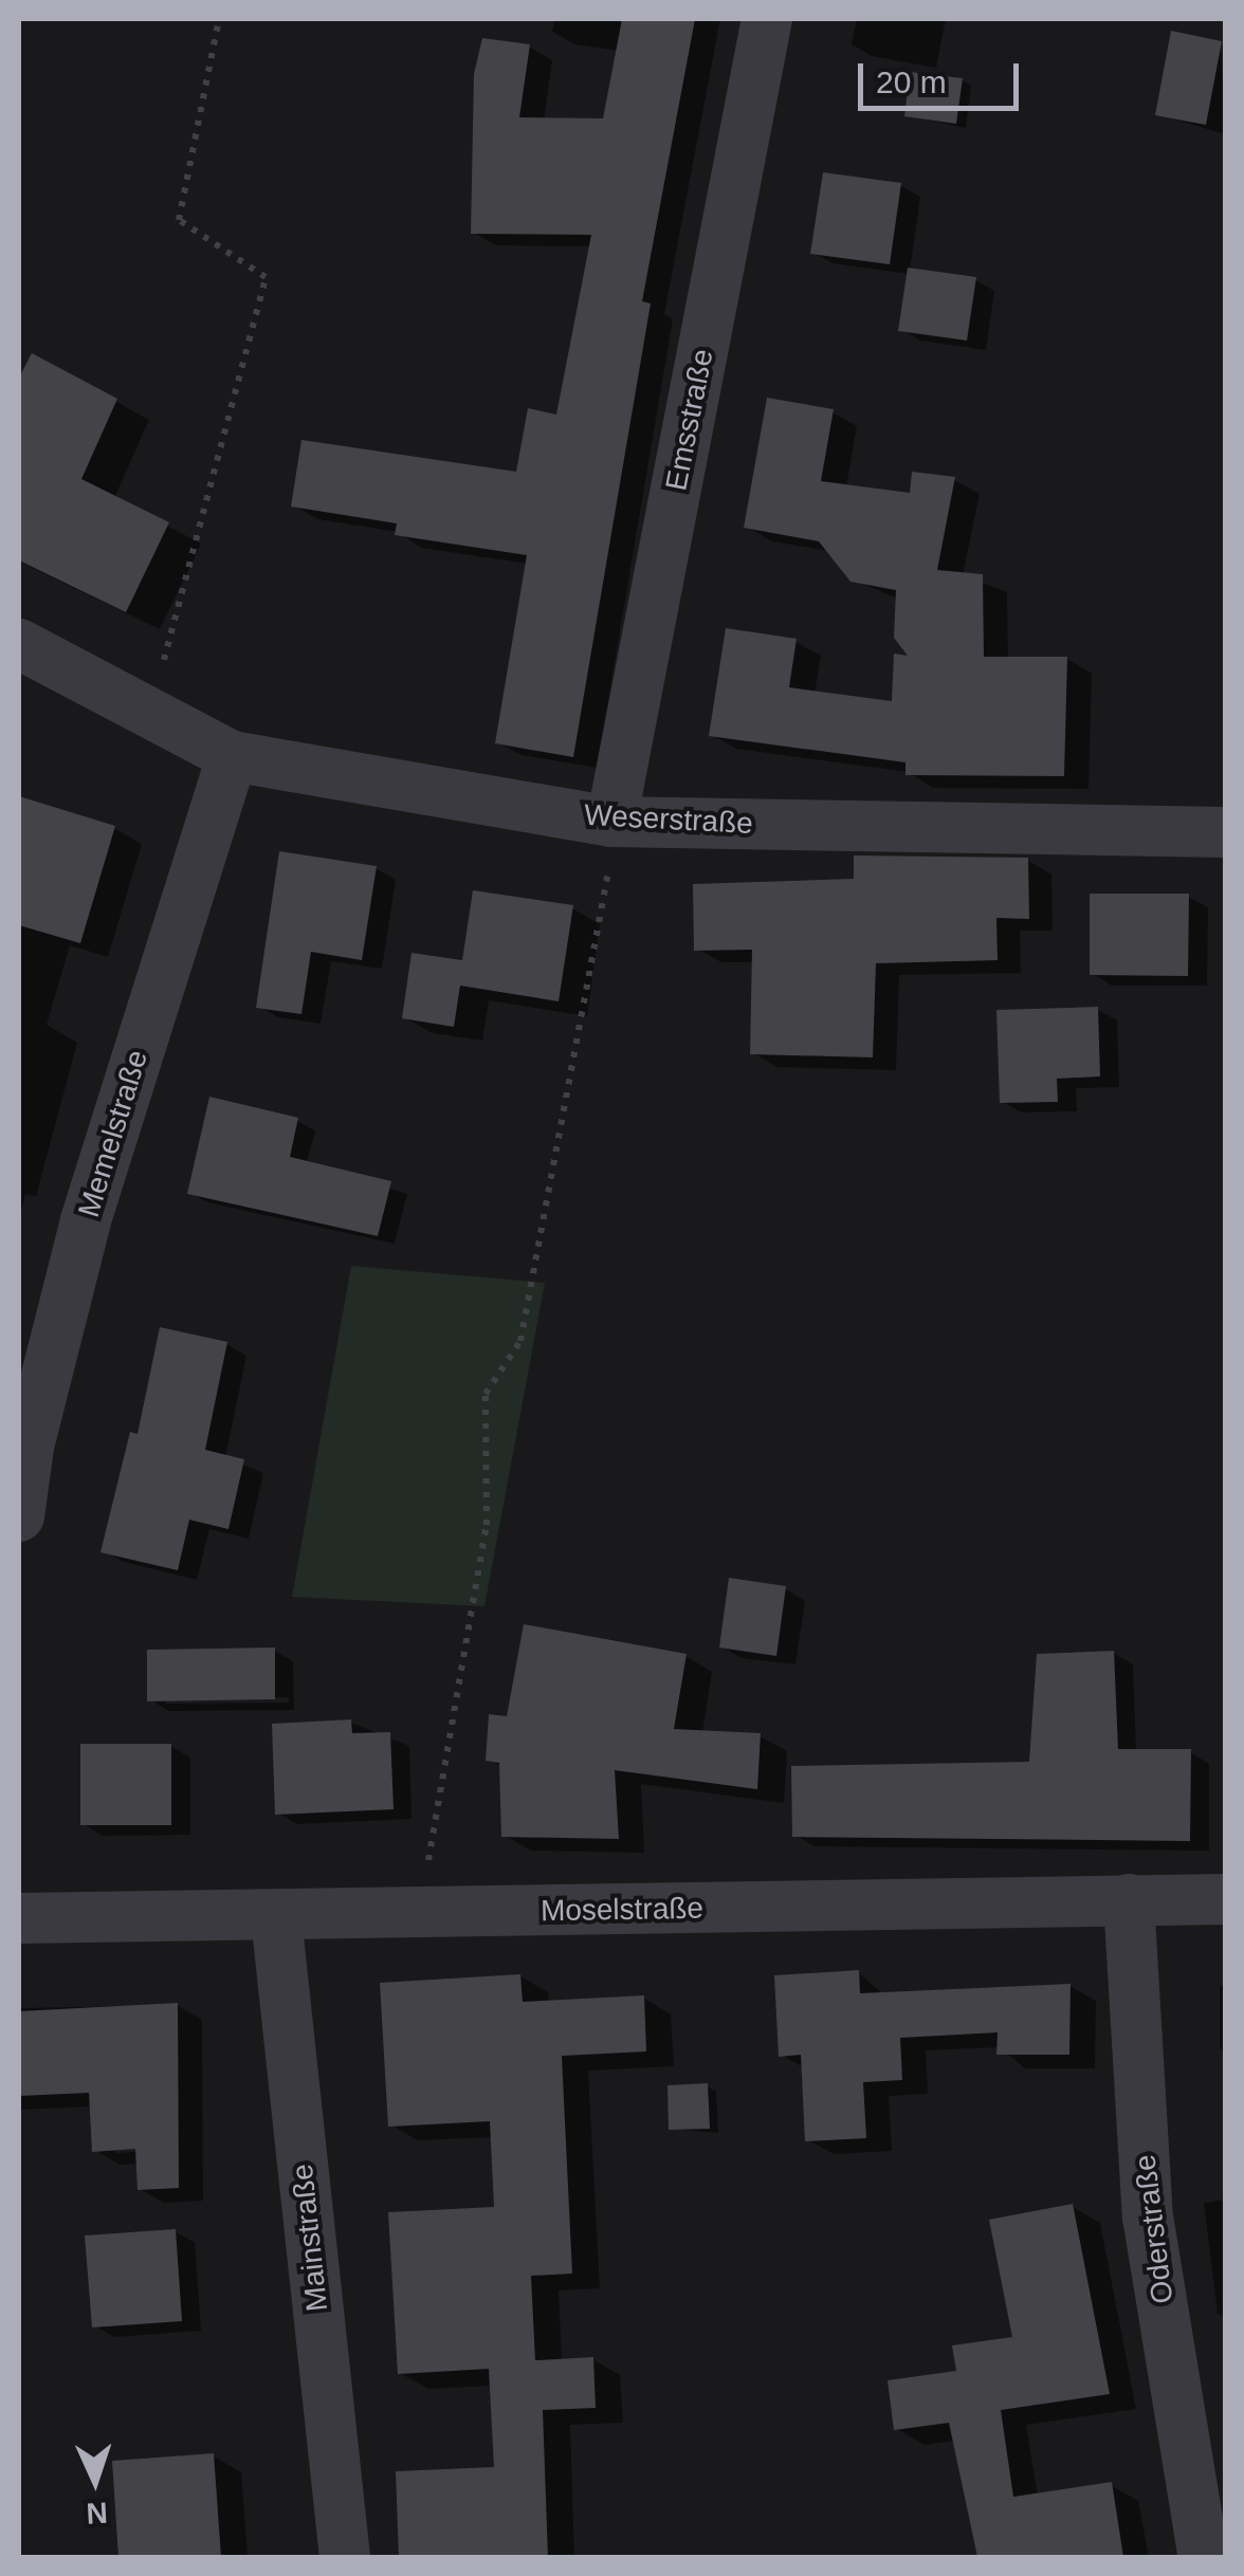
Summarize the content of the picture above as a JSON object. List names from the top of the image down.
{
  "streets": {
    "street": [
      "Emsstraße",
      "Weserstraße",
      "Memelstraße",
      "Moselstraße",
      "Oderstraße",
      "Mainstraße"
    ]
  },
  "crossings": [
    ["Emsstraße", "Weserstraße"],
    ["Weserstraße", "Memelstraße"],
    ["Moselstraße", "Oderstraße"],
    ["Moselstraße", "Mainstraße"]
  ],
  "scale_bar": "20 m",
  "north": "bottom"
}
